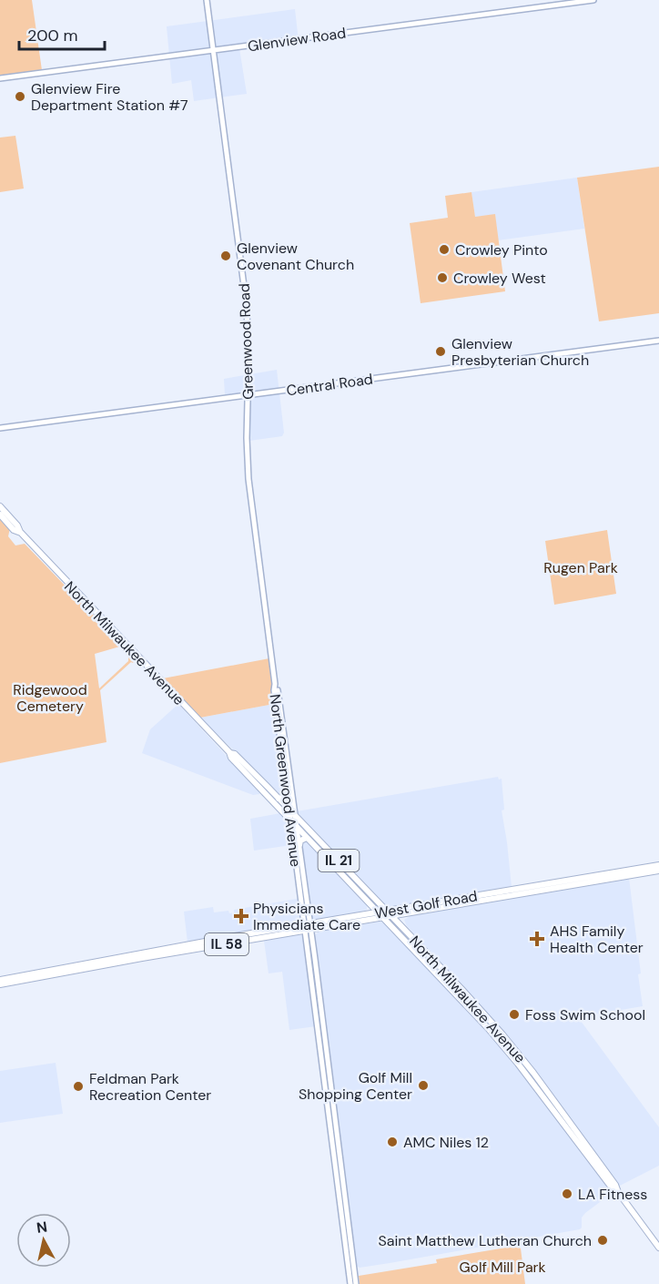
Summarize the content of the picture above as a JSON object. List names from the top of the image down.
{
  "streets": {
    "main road": [
      "Glenview Road",
      "Greenwood Road",
      "Central Road",
      "North Milwaukee Avenue",
      "North Greenwood Avenue",
      "IL 21",
      "West Golf Road",
      "IL 58"
    ]
  },
  "crossings": [
    ["Glenview Road", "Greenwood Road"],
    ["Greenwood Road", "Central Road"],
    ["Greenwood Road", "North Greenwood Avenue"],
    ["North Milwaukee Avenue", "North Greenwood Avenue"],
    ["North Milwaukee Avenue", "West Golf Road"],
    ["North Greenwood Avenue", "West Golf Road"]
  ],
  "parks": ["Rugen Park", "Ridgewood Cemetery", "Golf Mill Park"],
  "places": {
    "other": [
      "Glenview Fire Department Station #7",
      "Crowley Pinto",
      "Glenview Covenant Church",
      "Crowley West",
      "Glenview Presbyterian Church",
      "Foss Swim School",
      "Golf Mill Shopping Center",
      "Feldman Park Recreation Center",
      "AMC Niles 12",
      "LA Fitness",
      "Saint Matthew Lutheran Church"
    ],
    "health": ["Physicians Immediate Care", "AHS Family Health Center"]
  },
  "scale_bar": "200 m",
  "north": "top"
}
